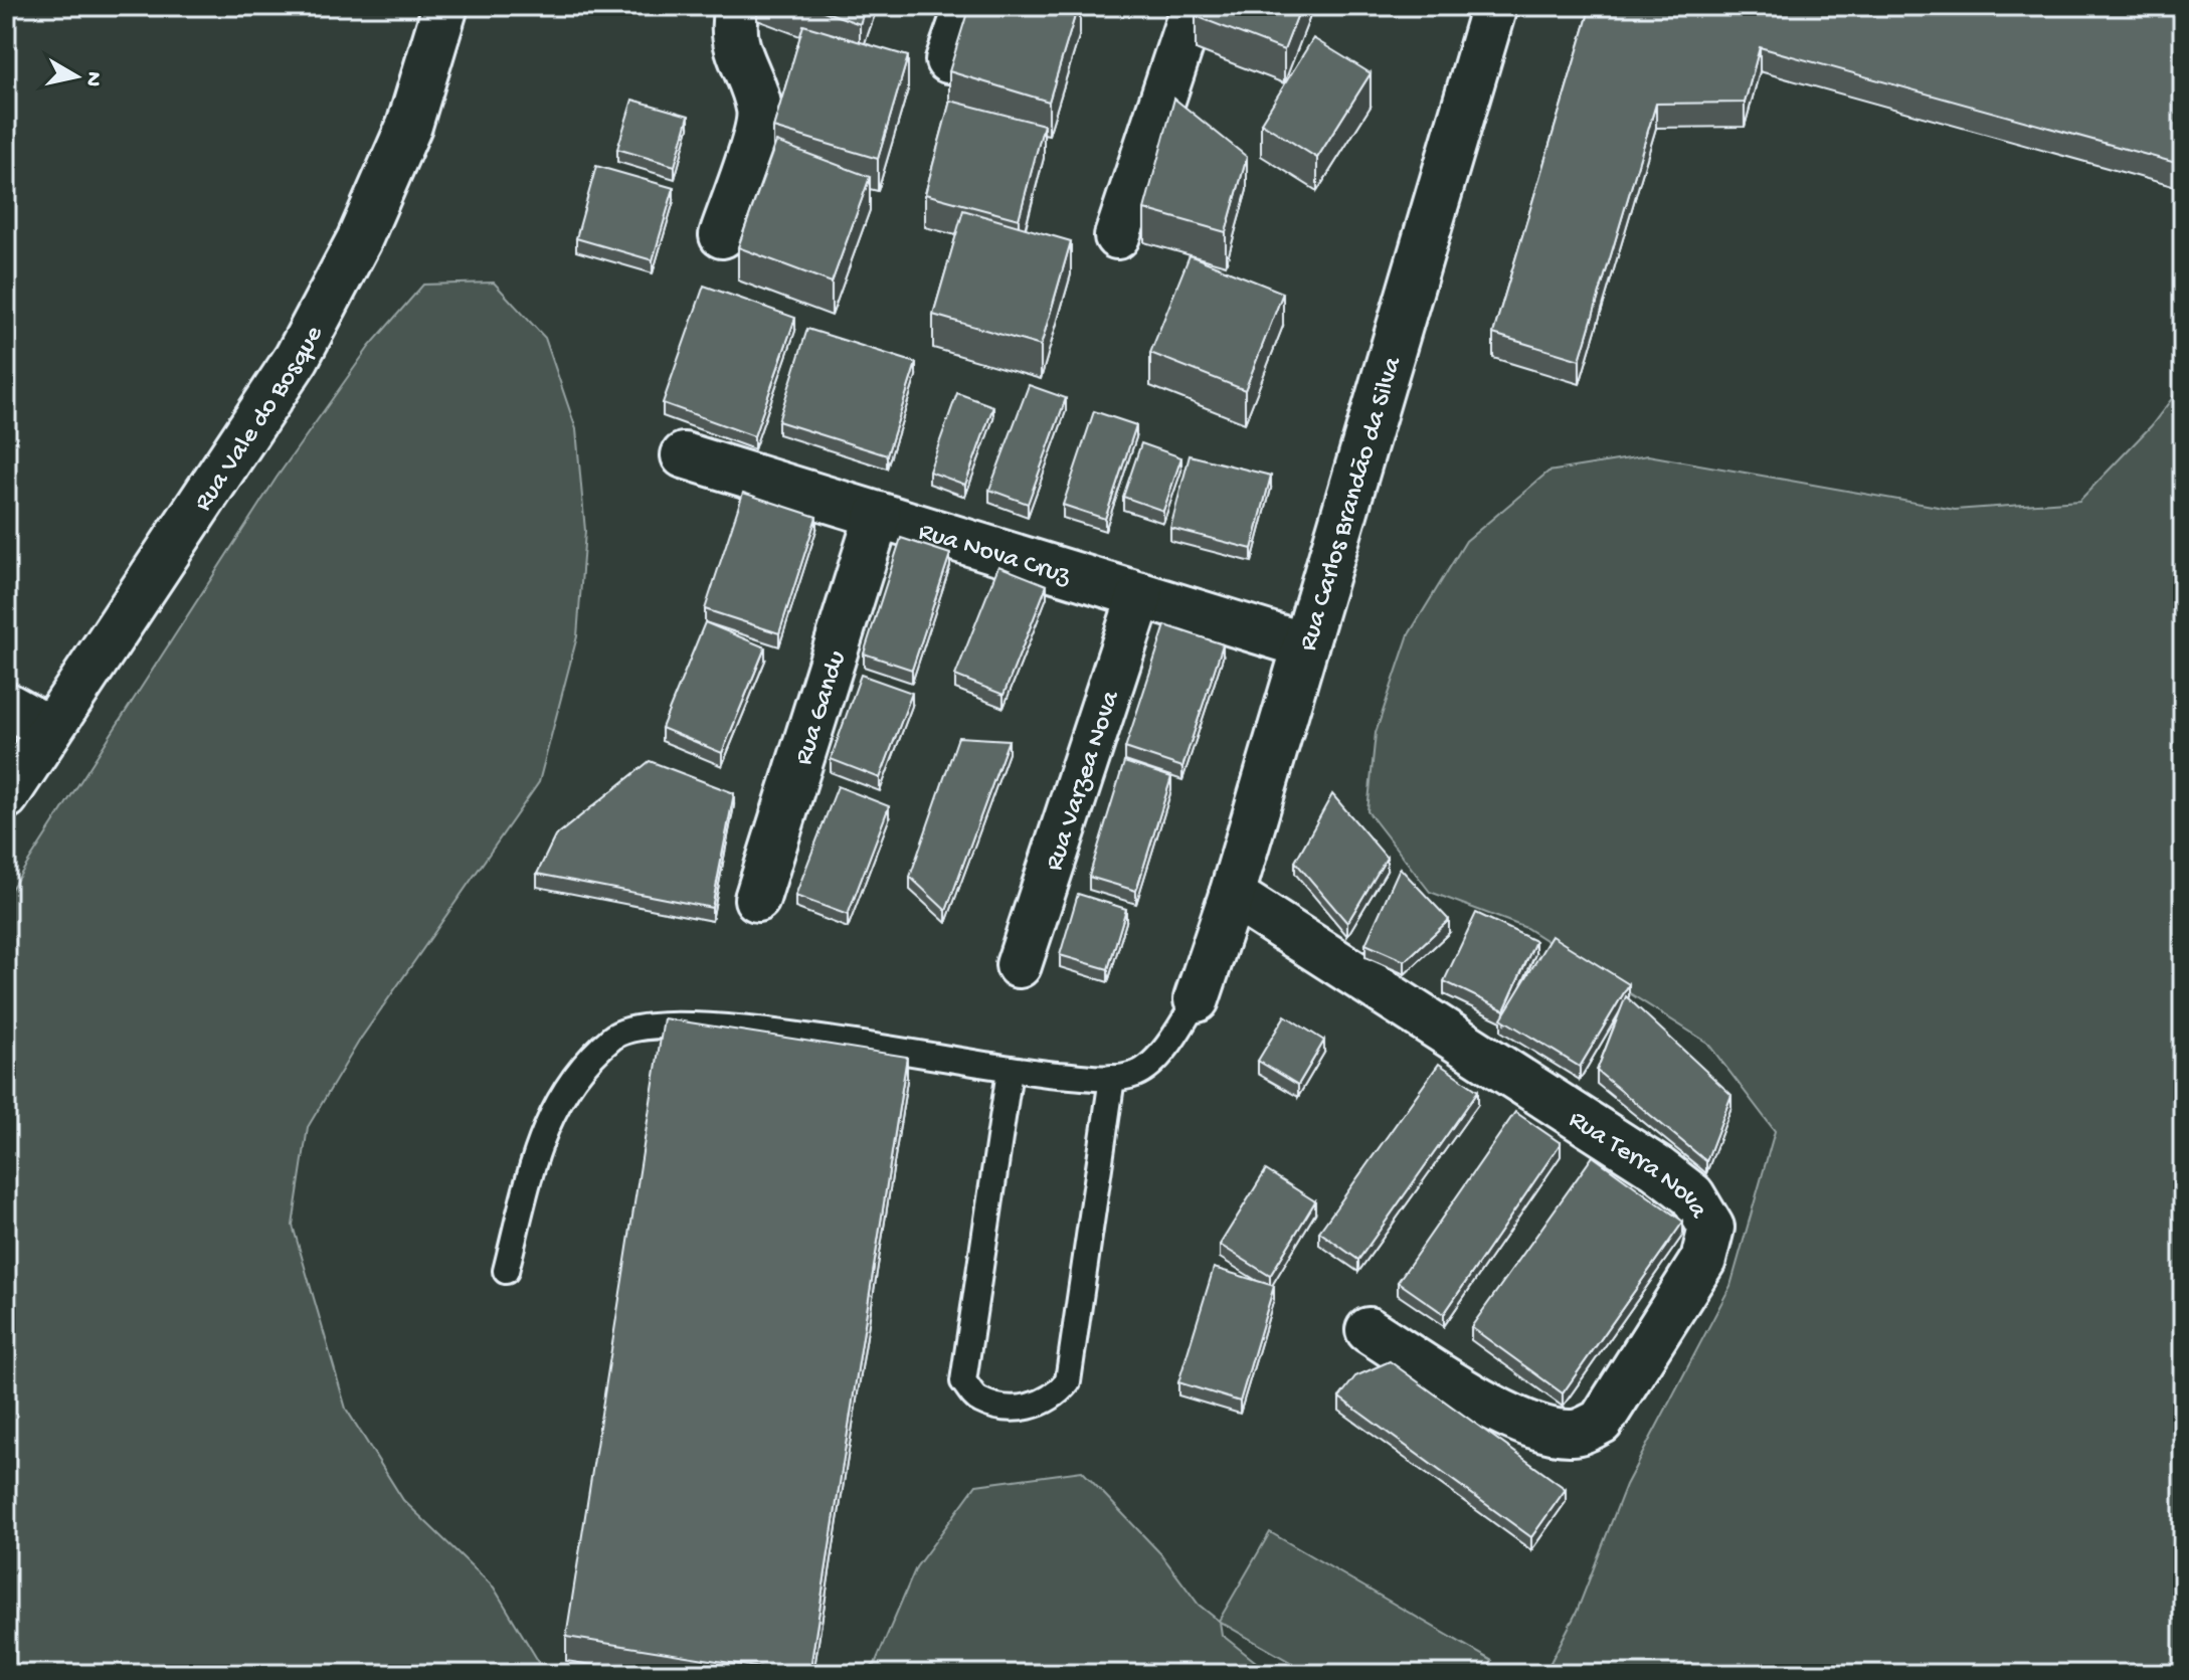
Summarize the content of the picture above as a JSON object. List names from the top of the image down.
{
  "streets": {
    "street": [
      "Rua Vale do Bosque",
      "Rua Carlos Brandão da Silva",
      "Rua Nova Cruz",
      "Rua Gandu",
      "Rua Varzea Nova",
      "Rua Terra Nova"
    ]
  },
  "crossings": [
    ["Rua Carlos Brandão da Silva", "Rua Nova Cruz"],
    ["Rua Carlos Brandão da Silva", "Rua Terra Nova"],
    ["Rua Nova Cruz", "Rua Gandu"],
    ["Rua Nova Cruz", "Rua Varzea Nova"]
  ],
  "north": "right"
}
